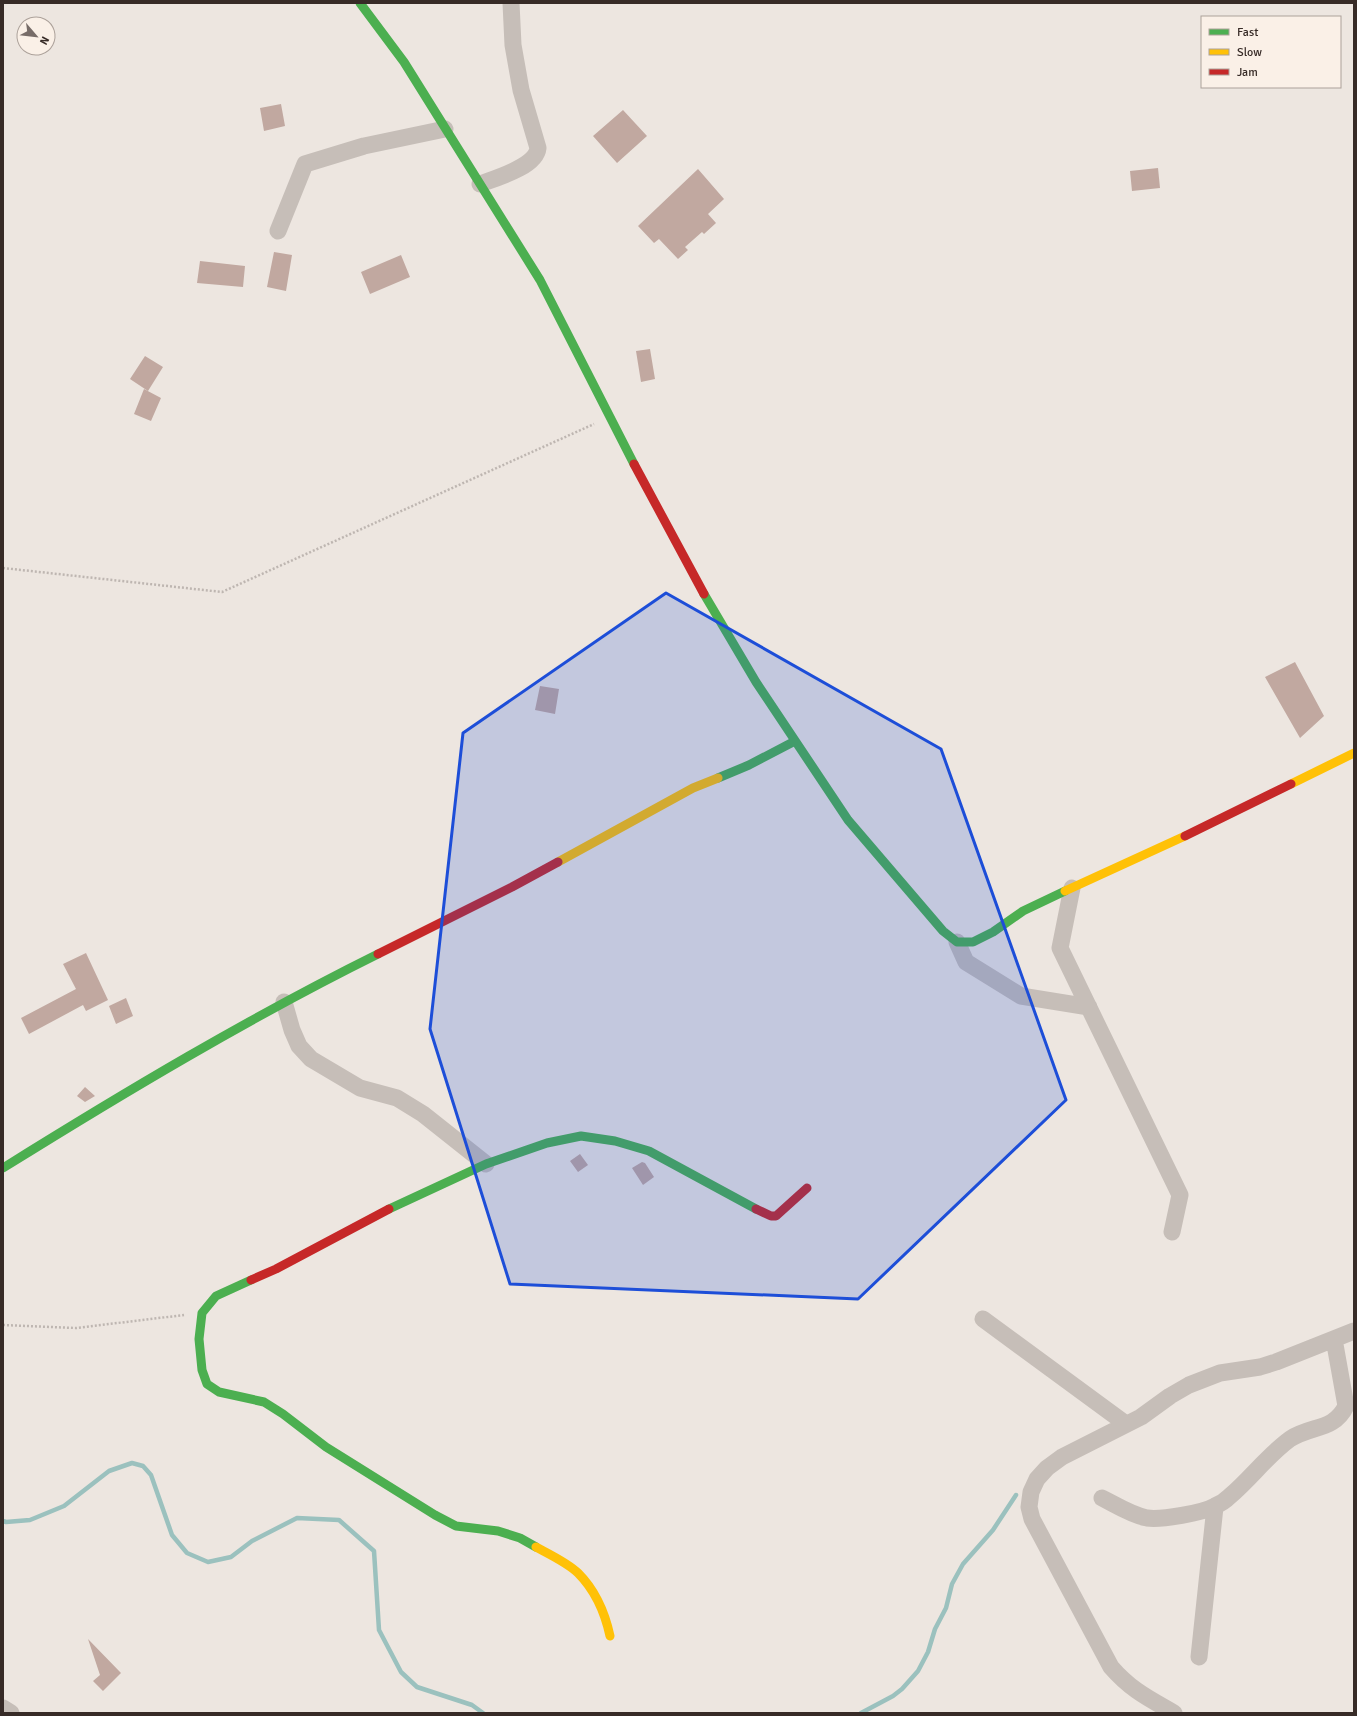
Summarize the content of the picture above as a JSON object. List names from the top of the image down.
{
  "legend": ["Fast", "Slow", "Jam"],
  "north": "bottom right"
}
